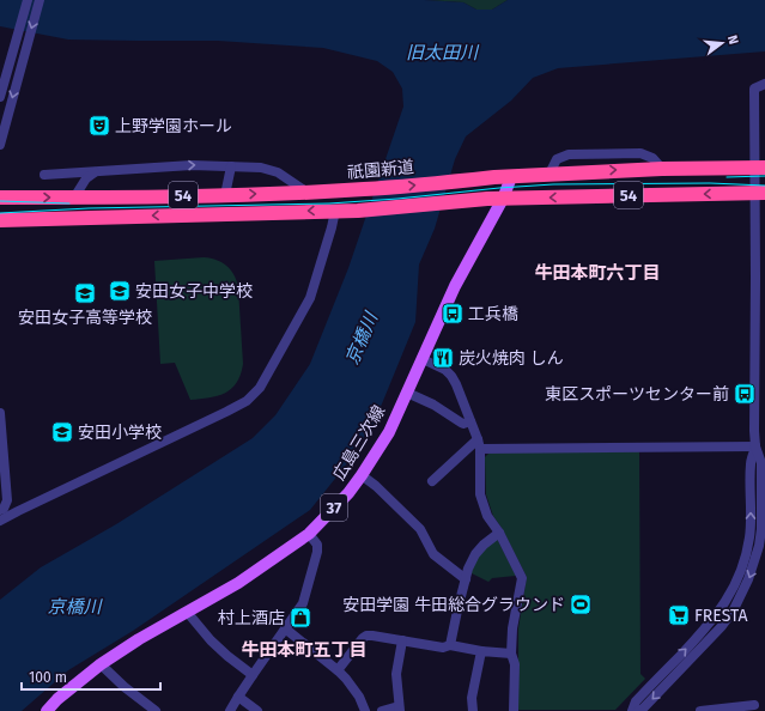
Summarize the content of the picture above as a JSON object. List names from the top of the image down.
{
  "streets": {
    "highway": ["祇園新道", "54"],
    "main road": ["広島三次線", "37"]
  },
  "crossings": [
    ["祇園新道", "広島三次線"],
    ["54", "広島三次線"]
  ],
  "districts": ["牛田本町六丁目", "牛田本町五丁目"],
  "water": ["旧太田川", "京橋川"],
  "places": {
    "theatre": ["上野学園ホール"],
    "school or university": ["安田女子中学校", "安田女子高等学校", "安田小学校"],
    "bus stop": ["工兵橋", "東区スポーツセンター前"],
    "restaurant": ["炭火焼肉 しん"],
    "sports": ["安田学園 牛田総合グラウンド"],
    "supermarket": ["FRESTA"],
    "shop": ["村上酒店"]
  },
  "scale_bar": "100 m",
  "north": "right"
}
